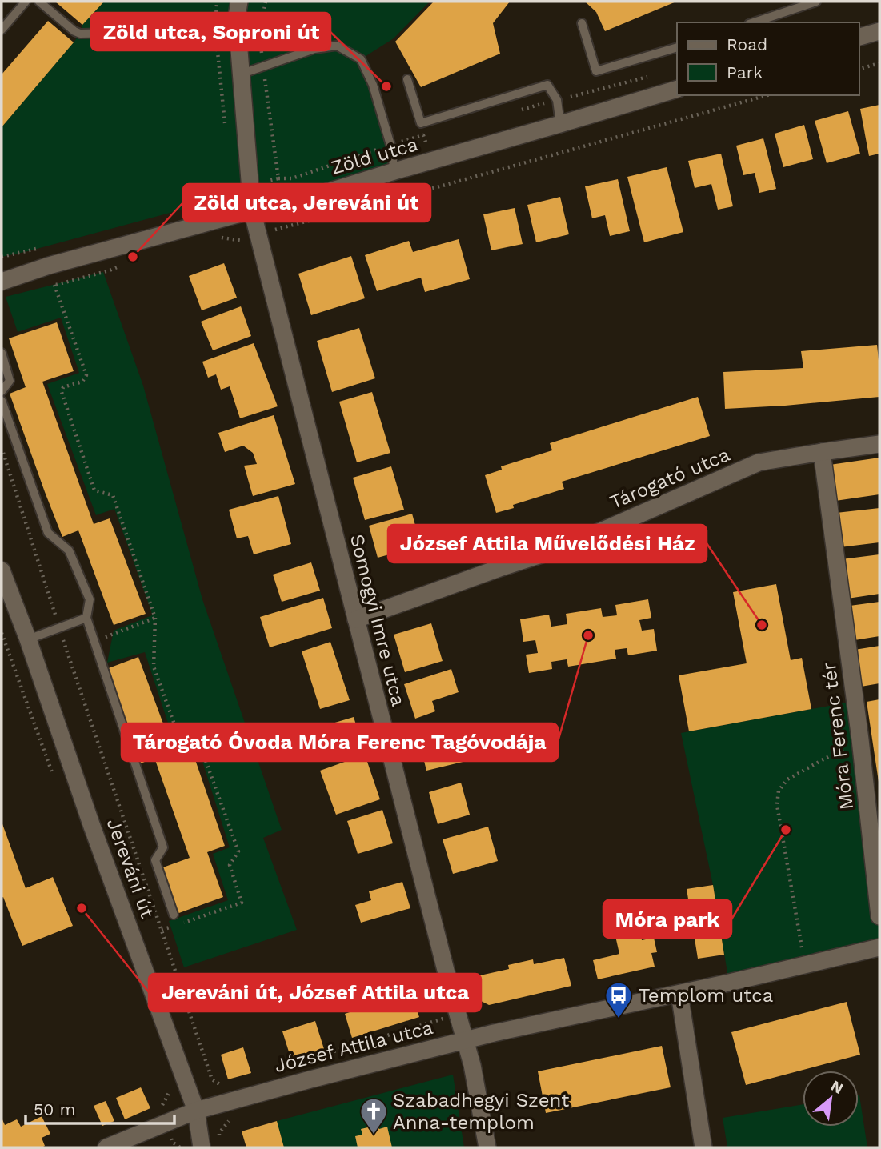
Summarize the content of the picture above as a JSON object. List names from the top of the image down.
{
  "streets": {
    "street": [
      "Zöld utca",
      "Tárogató utca",
      "Somogyi Imre utca",
      "Móra Ferenc tér",
      "Jereváni út",
      "József Attila utca"
    ]
  },
  "crossings": [
    ["Zöld utca", "Somogyi Imre utca"],
    ["Tárogató utca", "Somogyi Imre utca"],
    ["Tárogató utca", "Móra Ferenc tér"],
    ["Somogyi Imre utca", "József Attila utca"],
    ["Jereváni út", "József Attila utca"]
  ],
  "places": {
    "other": [
      "Zöld utca, Soproni út",
      "Zöld utca, Jereváni út",
      "József Attila Művelődési Ház",
      "Tárogató Óvoda Móra Ferenc Tagóvodája",
      "Móra park",
      "Jereváni út, József Attila utca"
    ],
    "bus stop": ["Templom utca"],
    "church": ["Szabadhegyi Szent Anna-templom"]
  },
  "legend": ["Road", "Park"],
  "scale_bar": "50 m",
  "north": "top right"
}
